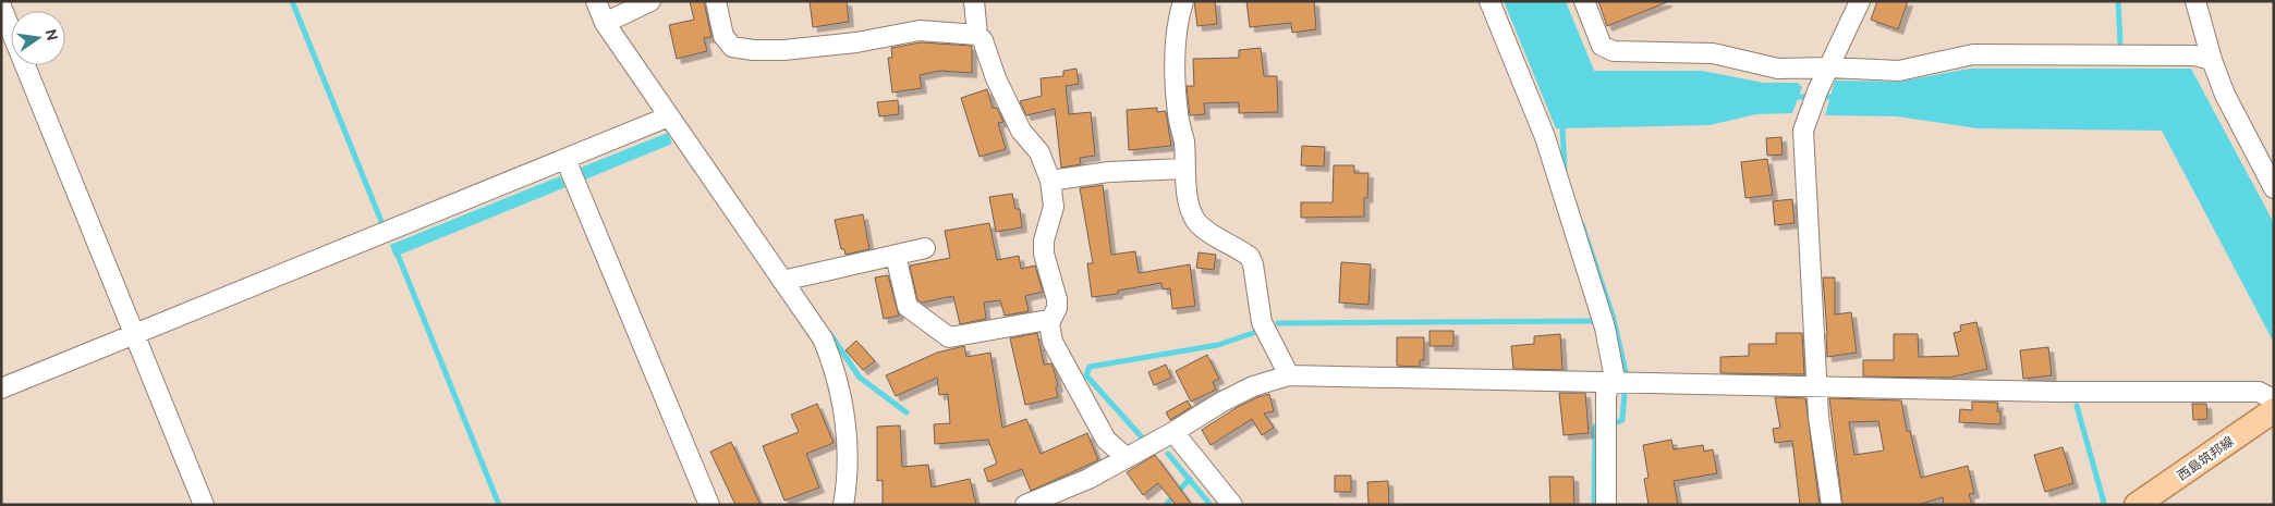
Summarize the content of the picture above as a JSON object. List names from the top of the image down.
{
  "streets": {
    "main road": ["西島筑邦線"]
  },
  "north": "right"
}
